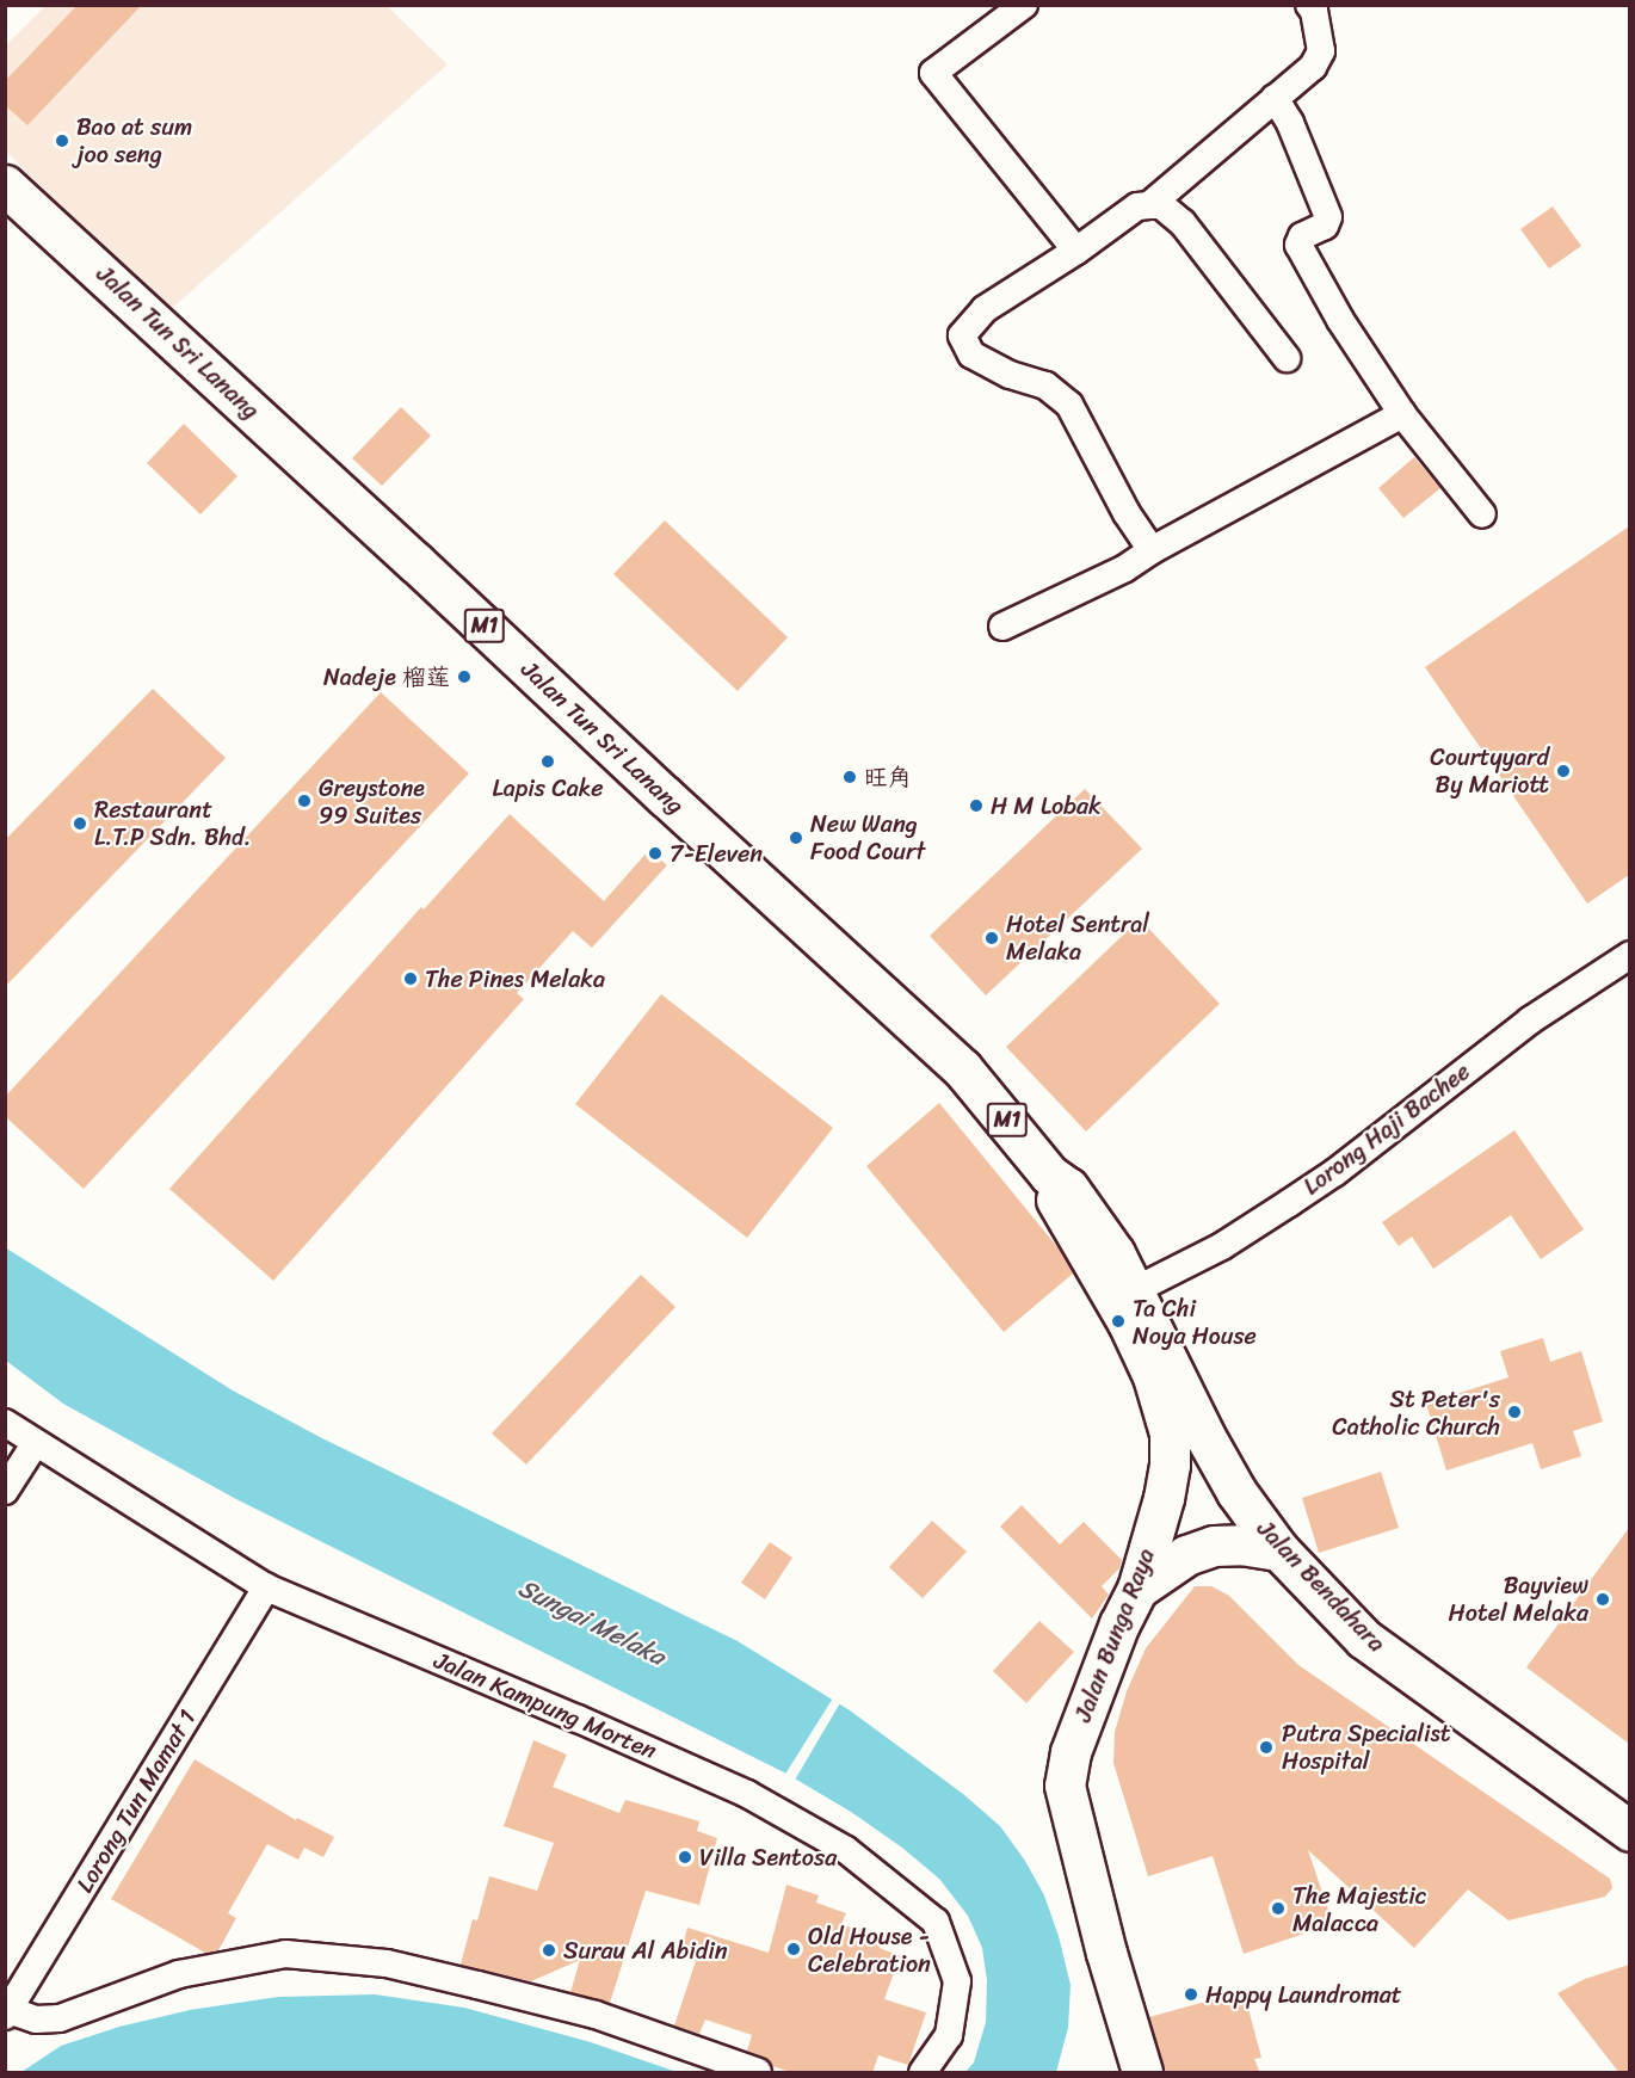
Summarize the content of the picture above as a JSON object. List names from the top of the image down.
{
  "streets": {
    "main road": [
      "Jalan Tun Sri Lanang",
      "M1",
      "Jalan Bendahara",
      "Jalan Bunga Raya"
    ],
    "street": ["Lorong Haji Bachee", "Jalan Kampung Morten", "Lorong Tun Mamat 1"]
  },
  "crossings": [
    ["Jalan Tun Sri Lanang", "Jalan Bendahara"],
    ["Jalan Tun Sri Lanang", "Jalan Bunga Raya"],
    ["Lorong Haji Bachee", "Jalan Bendahara"],
    ["Lorong Haji Bachee", "Jalan Bunga Raya"],
    ["Jalan Bendahara", "Jalan Bunga Raya"],
    ["Jalan Kampung Morten", "Lorong Tun Mamat 1"]
  ],
  "water": ["Sungai Melaka"],
  "places": [
    "Bao at sum joo seng",
    "Nadeje 榴莲",
    "Lapis Cake",
    "Courtyyard By Mariott",
    "旺角",
    "Greystone 99 Suites",
    "H M Lobak",
    "Restaurant L.T.P Sdn. Bhd.",
    "New Wang Food Court",
    "7-Eleven",
    "Hotel Sentral Melaka",
    "The Pines Melaka",
    "Ta Chi Noya House",
    "St Peter's Catholic Church",
    "Bayview Hotel Melaka",
    "Putra Specialist Hospital",
    "Villa Sentosa",
    "The Majestic Malacca",
    "Old House - Celebration",
    "Surau Al Abidin",
    "Happy Laundromat"
  ]
}
